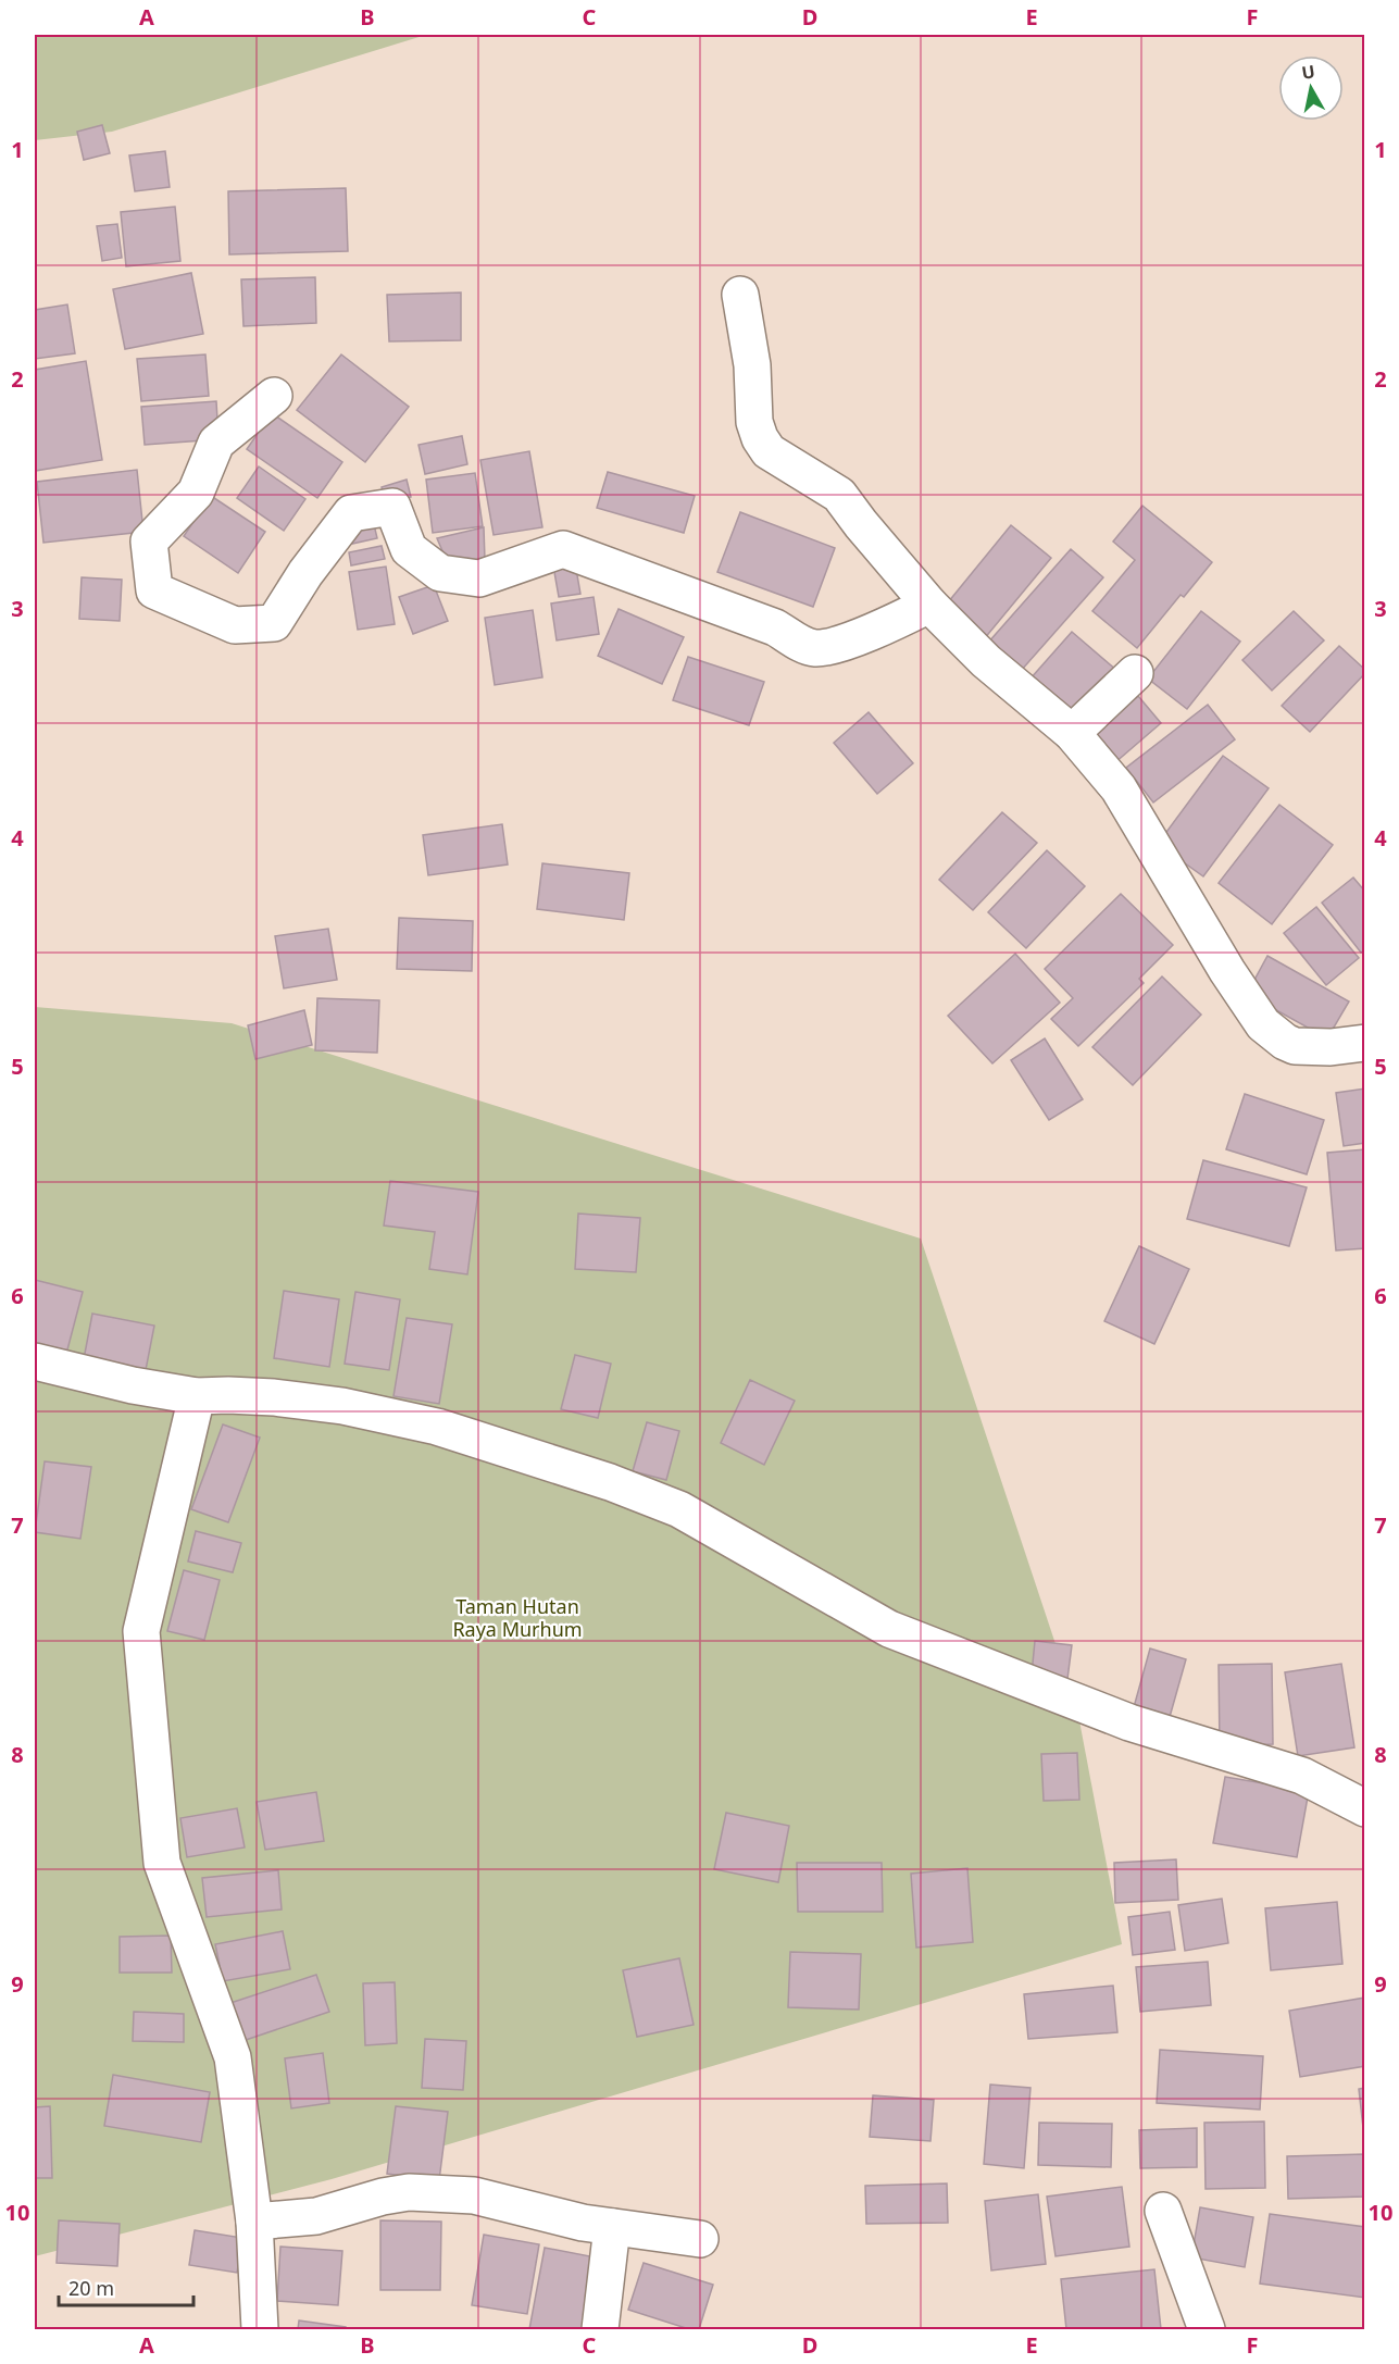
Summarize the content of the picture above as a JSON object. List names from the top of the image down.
{
  "parks": ["Taman Hutan Raya Murhum"],
  "scale_bar": "20 m",
  "north": "top",
  "grid": {
    "columns": [
      "A",
      "B",
      "C",
      "D",
      "E",
      "F"
    ],
    "rows": [
      "1",
      "2",
      "3",
      "4",
      "5",
      "6",
      "7",
      "8",
      "9",
      "10"
    ]
  }
}
